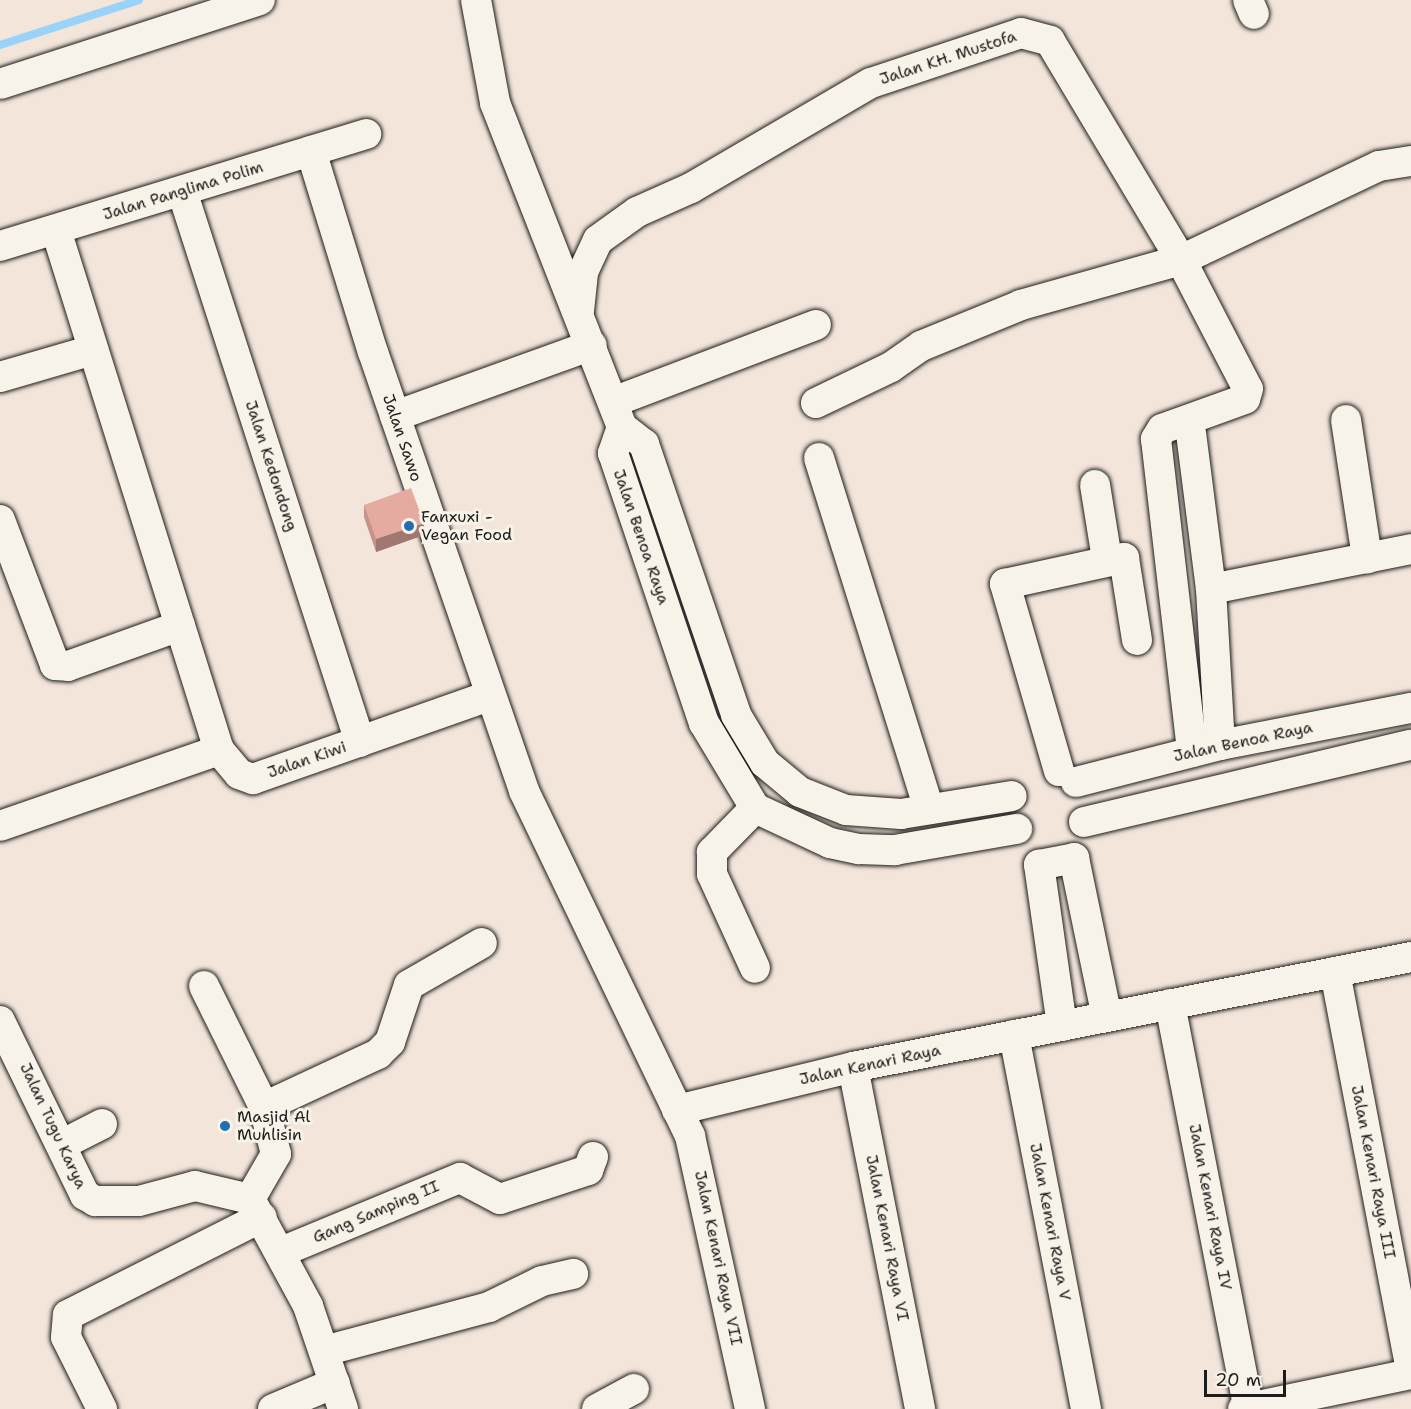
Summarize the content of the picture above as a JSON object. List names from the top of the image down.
{
  "streets": {
    "street": [
      "Jalan KH. Mustofa",
      "Jalan Panglima Polim",
      "Jalan Sawo",
      "Jalan Kedondong",
      "Jalan Benoa Raya",
      "Jalan Kiwi",
      "Jalan Kenari Raya",
      "Jalan Tugu Karya",
      "Jalan Kenari Raya III",
      "Jalan Kenari Raya IV",
      "Gang Samping II",
      "Jalan Kenari Raya V",
      "Jalan Kenari Raya VI",
      "Jalan Kenari Raya VII"
    ]
  },
  "crossings": [
    ["Jalan KH. Mustofa", "Jalan Benoa Raya"],
    ["Jalan Panglima Polim", "Jalan Sawo"],
    ["Jalan Panglima Polim", "Jalan Kedondong"],
    ["Jalan Sawo", "Jalan Kiwi"],
    ["Jalan Sawo", "Jalan Kenari Raya"],
    ["Jalan Sawo", "Jalan Kenari Raya VII"],
    ["Jalan Kedondong", "Jalan Kiwi"],
    ["Jalan Kenari Raya", "Jalan Kenari Raya III"],
    ["Jalan Kenari Raya", "Jalan Kenari Raya IV"],
    ["Jalan Kenari Raya", "Jalan Kenari Raya V"],
    ["Jalan Kenari Raya", "Jalan Kenari Raya VI"],
    ["Jalan Kenari Raya", "Jalan Kenari Raya VII"]
  ],
  "places": ["Fanxuxi - Vegan Food", "Masjid Al Muhlisin"],
  "scale_bar": "20 m"
}
